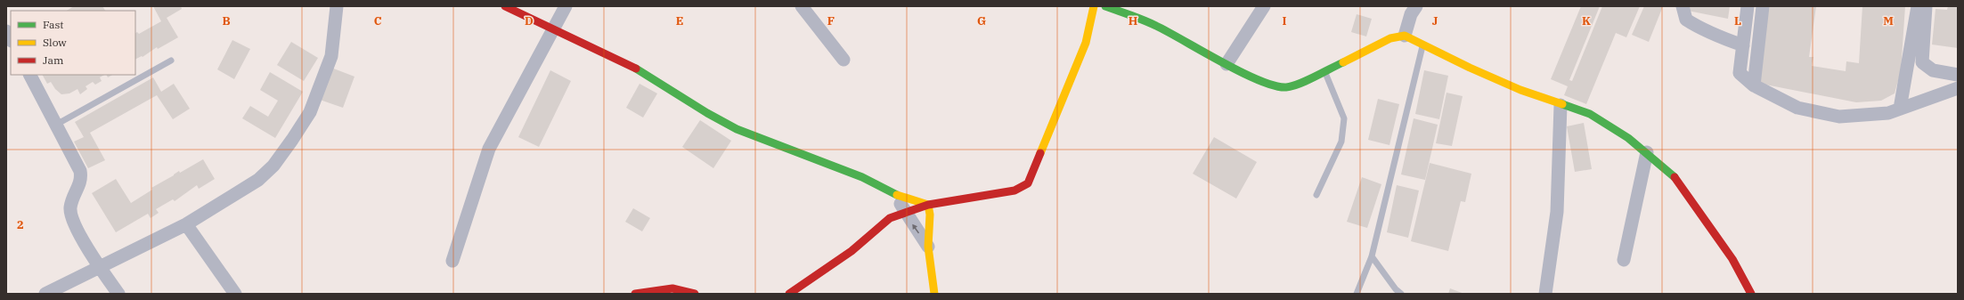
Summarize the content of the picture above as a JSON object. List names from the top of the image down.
{
  "legend": ["Fast", "Slow", "Jam"],
  "grid": {
    "columns": [
      "B",
      "C",
      "D",
      "E",
      "F",
      "G",
      "H",
      "I",
      "J",
      "K",
      "L",
      "M"
    ],
    "rows": ["2"]
  }
}
